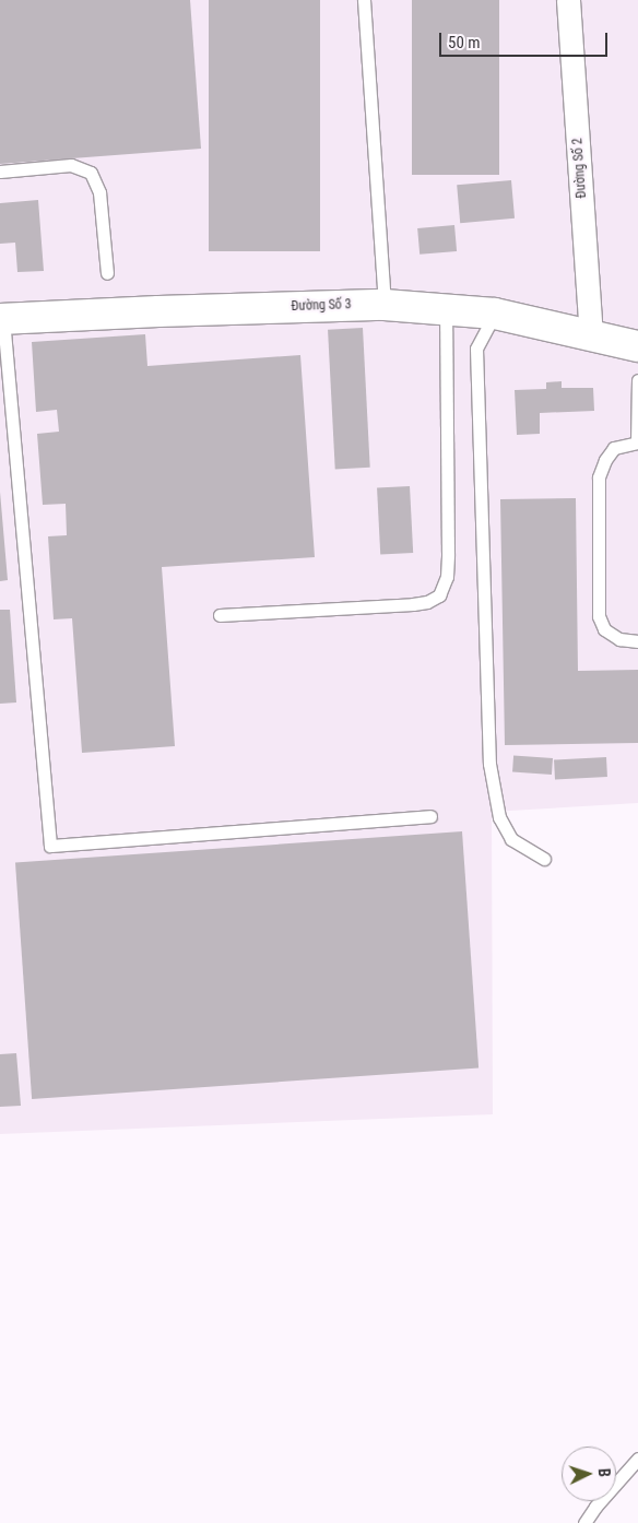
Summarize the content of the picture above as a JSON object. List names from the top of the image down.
{
  "streets": {
    "street": ["Đường Số 2", "Đường Số 3"]
  },
  "crossings": [
    ["Đường Số 2", "Đường Số 3"]
  ],
  "scale_bar": "50 m",
  "north": "right"
}
